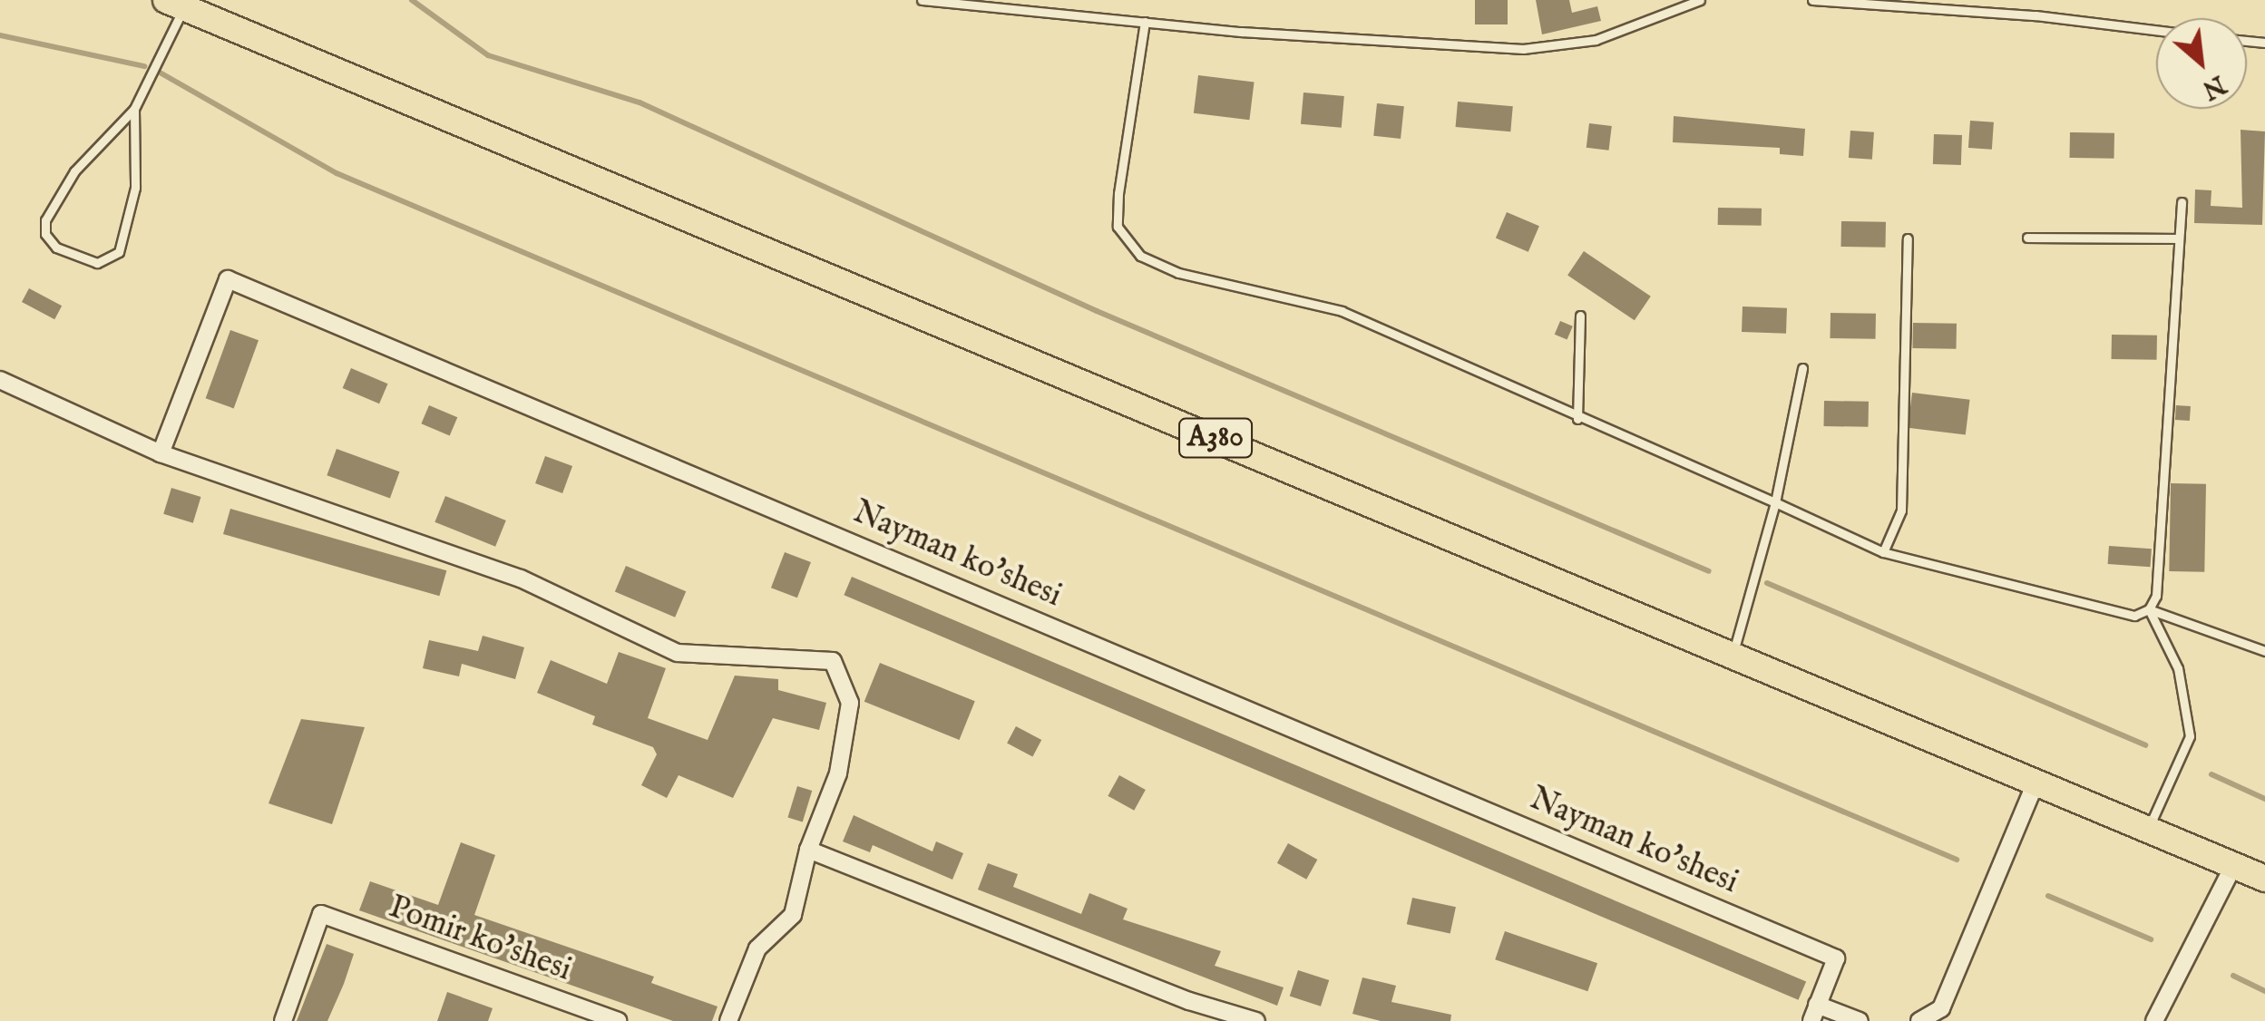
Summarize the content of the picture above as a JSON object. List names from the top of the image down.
{
  "streets": {
    "highway": ["A380"],
    "street": ["Nayman ko'shesi", "Pomir ko'shesi"]
  },
  "north": "bottom right"
}
